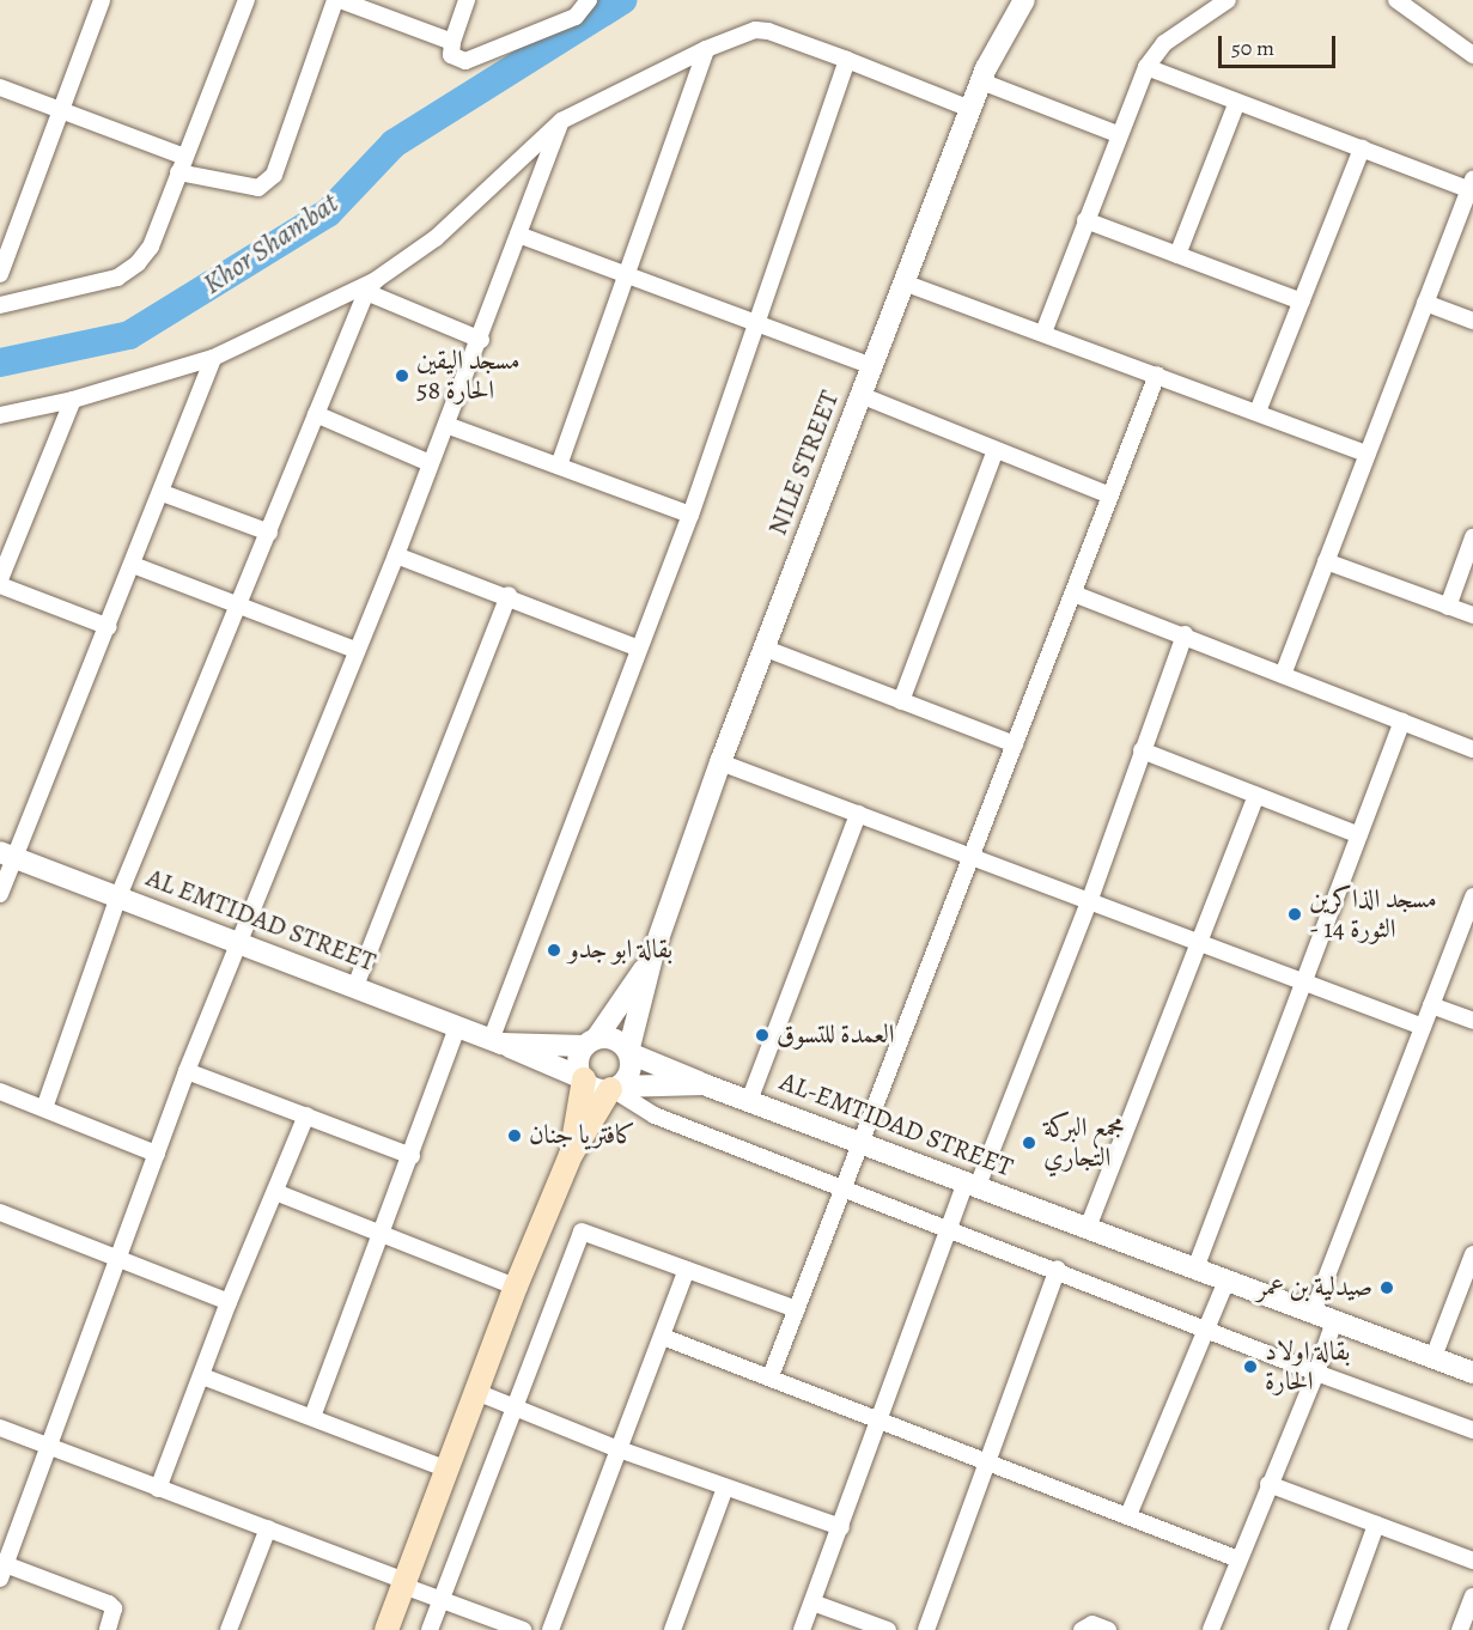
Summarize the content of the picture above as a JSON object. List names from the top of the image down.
{
  "streets": {
    "street": ["NILE STREET", "AL EMTIDAD STREET", "AL-EMTIDAD STREET"]
  },
  "crossings": [
    ["NILE STREET", "AL EMTIDAD STREET"],
    ["NILE STREET", "AL-EMTIDAD STREET"],
    ["AL EMTIDAD STREET", "AL-EMTIDAD STREET"]
  ],
  "water": ["Khor Shambat"],
  "places": [
    "مسجد اليقين الحارة 58",
    "مسجد الذاكرين - الثورة 14",
    "بقالة ابو جدو",
    "العمدة للتسوق",
    "كافتريا جنان",
    "مجمع البركة التجاري",
    "صيدلية بن عمر",
    "بقالة اولاد الحارة"
  ],
  "scale_bar": "50 m"
}
